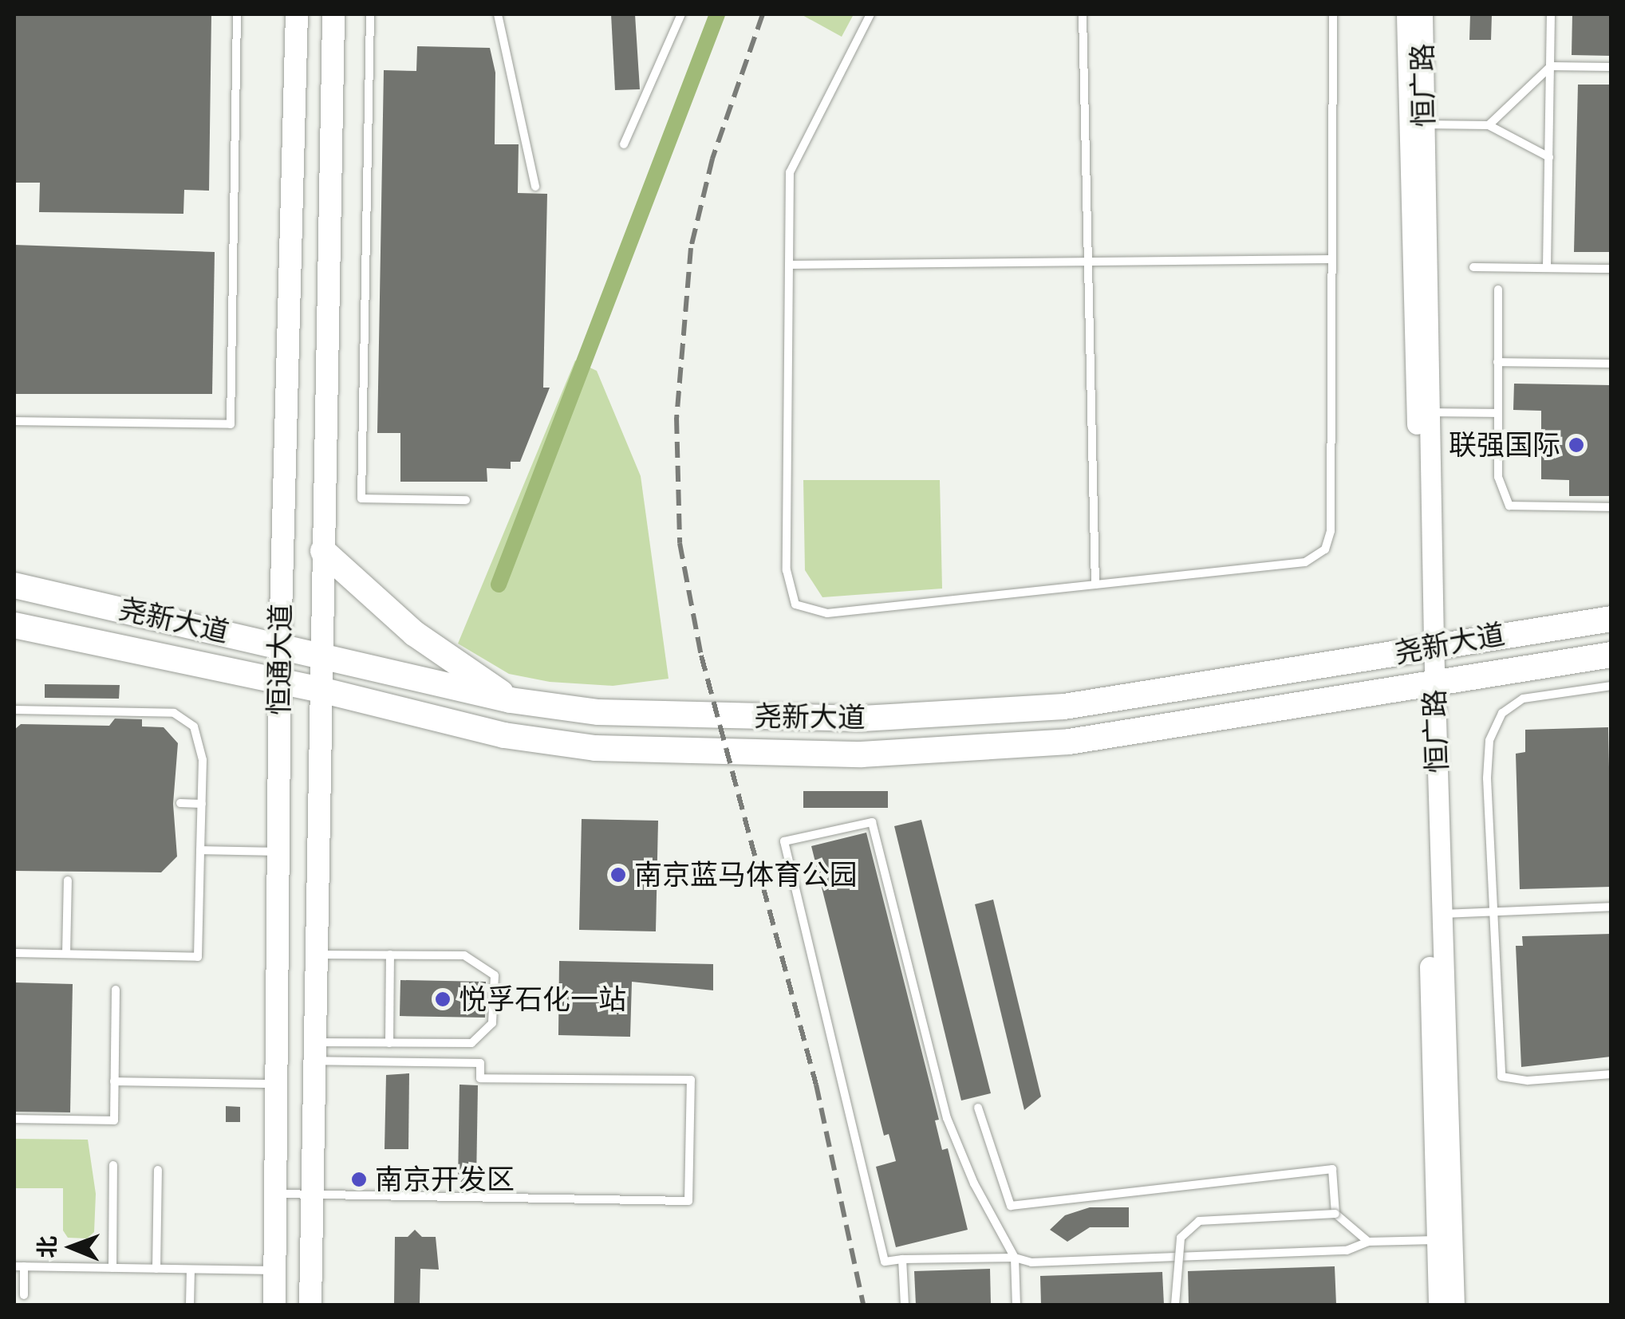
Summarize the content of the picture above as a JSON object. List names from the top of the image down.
{
  "streets": {
    "main road": ["尧新大道", "恒通大道"],
    "street": ["恒广路"]
  },
  "crossings": [
    ["恒广路", "尧新大道"],
    ["尧新大道", "恒通大道"]
  ],
  "places": [
    "联强国际",
    "南京蓝马体育公园",
    "悦孚石化一站",
    "南京开发区"
  ],
  "north": "left"
}
